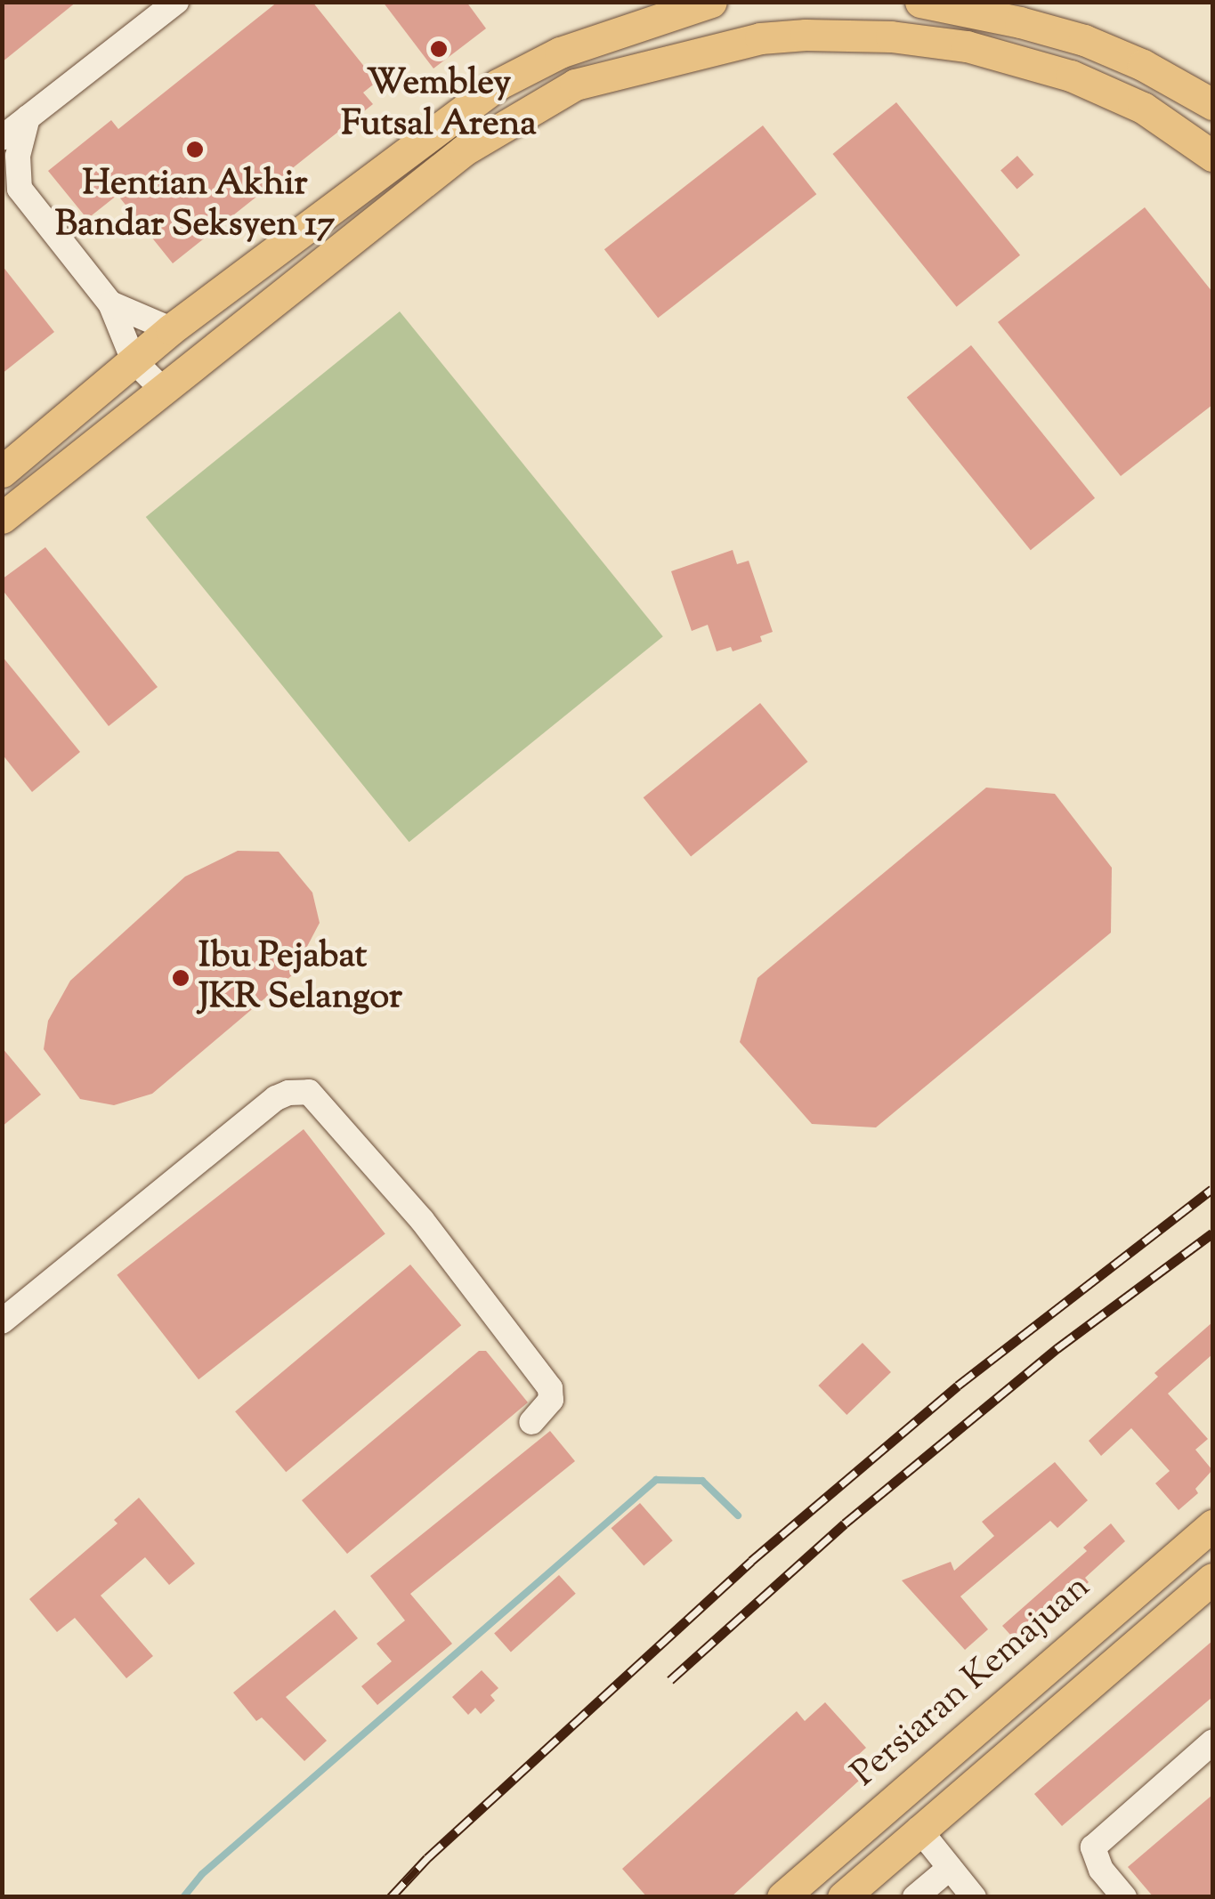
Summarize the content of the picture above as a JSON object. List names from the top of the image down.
{
  "streets": {
    "main road": ["Persiaran Kemajuan"]
  },
  "places": ["Wembley Futsal Arena", "Hentian Akhir Bandar Seksyen 17", "Ibu Pejabat JKR Selangor"]
}
